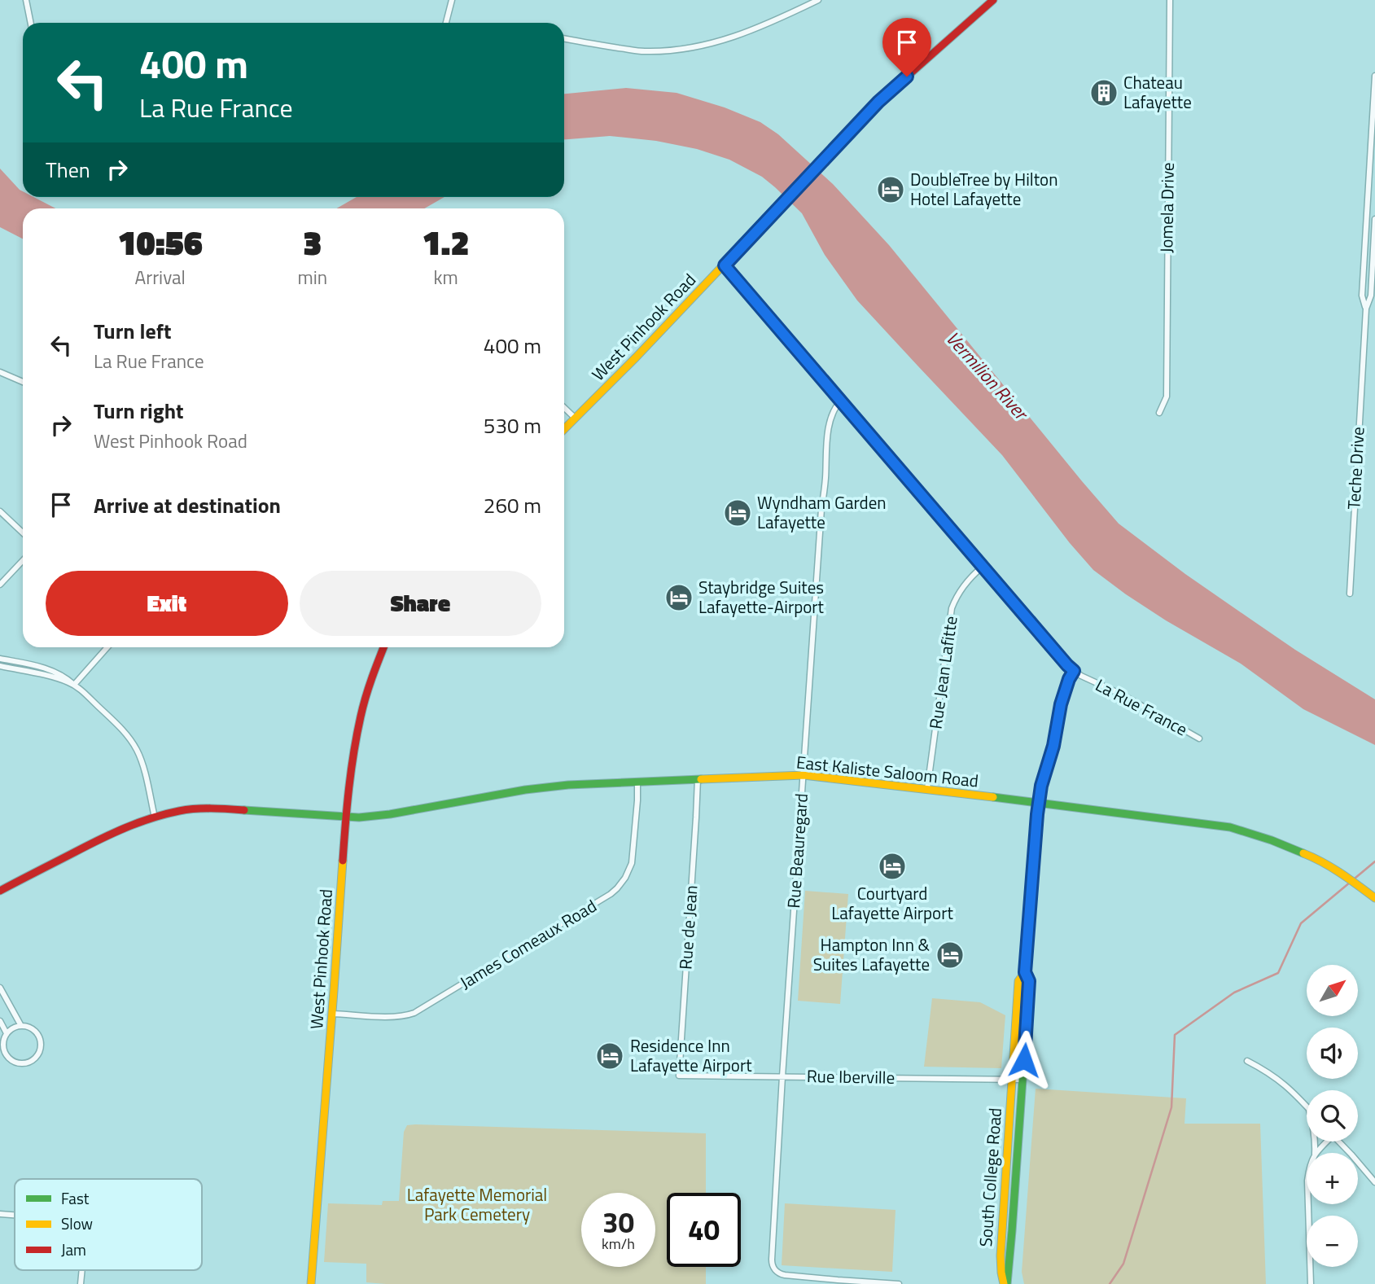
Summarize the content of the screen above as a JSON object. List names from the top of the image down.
{
  "streets": {
    "main road": ["West Pinhook Road", "East Kaliste Saloom Road", "South College Road"],
    "street": [
      "Jomela Drive",
      "Teche Drive",
      "Rue Jean Lafitte",
      "La Rue France",
      "Rue Beauregard",
      "Rue de Jean",
      "James Comeaux Road",
      "Rue Iberville"
    ]
  },
  "crossings": [
    ["West Pinhook Road", "La Rue France"],
    ["West Pinhook Road", "East Kaliste Saloom Road"],
    ["West Pinhook Road", "James Comeaux Road"],
    ["Rue Jean Lafitte", "La Rue France"],
    ["Rue Jean Lafitte", "East Kaliste Saloom Road"],
    ["La Rue France", "Rue Beauregard"],
    ["La Rue France", "South College Road"],
    ["East Kaliste Saloom Road", "Rue Beauregard"],
    ["East Kaliste Saloom Road", "Rue de Jean"],
    ["East Kaliste Saloom Road", "James Comeaux Road"],
    ["East Kaliste Saloom Road", "South College Road"],
    ["Rue Beauregard", "Rue Iberville"],
    ["Rue de Jean", "Rue Iberville"],
    ["Rue Iberville", "South College Road"]
  ],
  "water": ["Vermilion River"],
  "parks": ["Lafayette Memorial Park Cemetery"],
  "places": {
    "building": ["Chateau Lafayette"],
    "hotel": [
      "DoubleTree by Hilton Hotel Lafayette",
      "Wyndham Garden Lafayette",
      "Staybridge Suites Lafayette-Airport",
      "Courtyard Lafayette Airport",
      "Hampton Inn & Suites Lafayette",
      "Residence Inn Lafayette Airport"
    ]
  },
  "legend": ["Fast", "Slow", "Jam"],
  "north": "top right",
  "page": {
    "turn": ["400 m", "La Rue France"],
    "then": "Then",
    "eta": [
      "10:56",
      "Arrival",
      "3",
      "min",
      "1.2",
      "km"
    ],
    "list": [
      {
        "name": "Turn left",
        "note": "La Rue France",
        "value": "400 m"
      },
      {
        "name": "Turn right",
        "note": "West Pinhook Road",
        "value": "530 m"
      },
      {
        "name": "Arrive at destination",
        "value": "260 m"
      }
    ],
    "buttons": ["Exit", "Share"],
    "map_buttons": ["+", "−"],
    "speed": "30 km/h",
    "limit": "40"
  }
}
